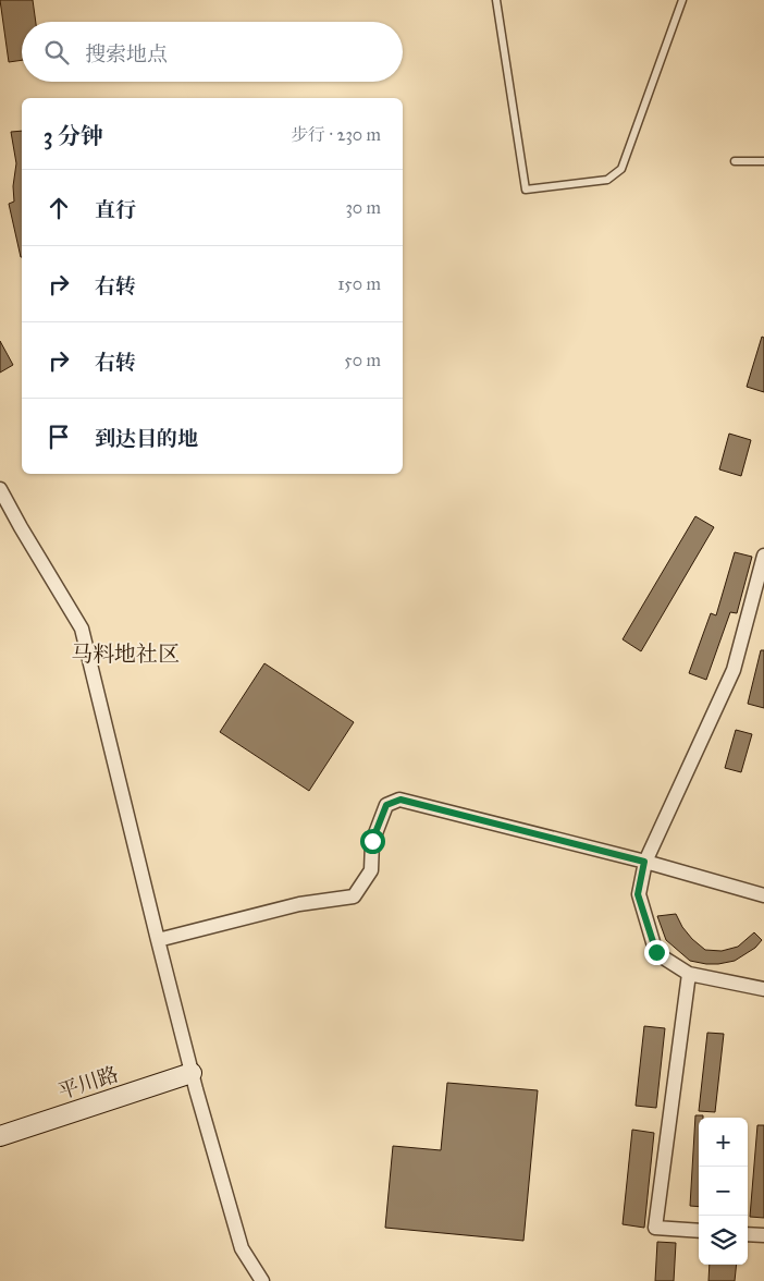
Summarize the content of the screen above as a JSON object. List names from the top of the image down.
{
  "streets": {
    "street": ["平川路"]
  },
  "districts": ["马料地社区"],
  "page": {
    "search": "搜索地点",
    "heading": ["3 分钟", "步行 · 230 m"],
    "list": [
      ["直行", "30 m"],
      ["右转", "150 m"],
      ["右转", "50 m"],
      "到达目的地"
    ],
    "map_buttons": ["+", "−"]
  }
}
